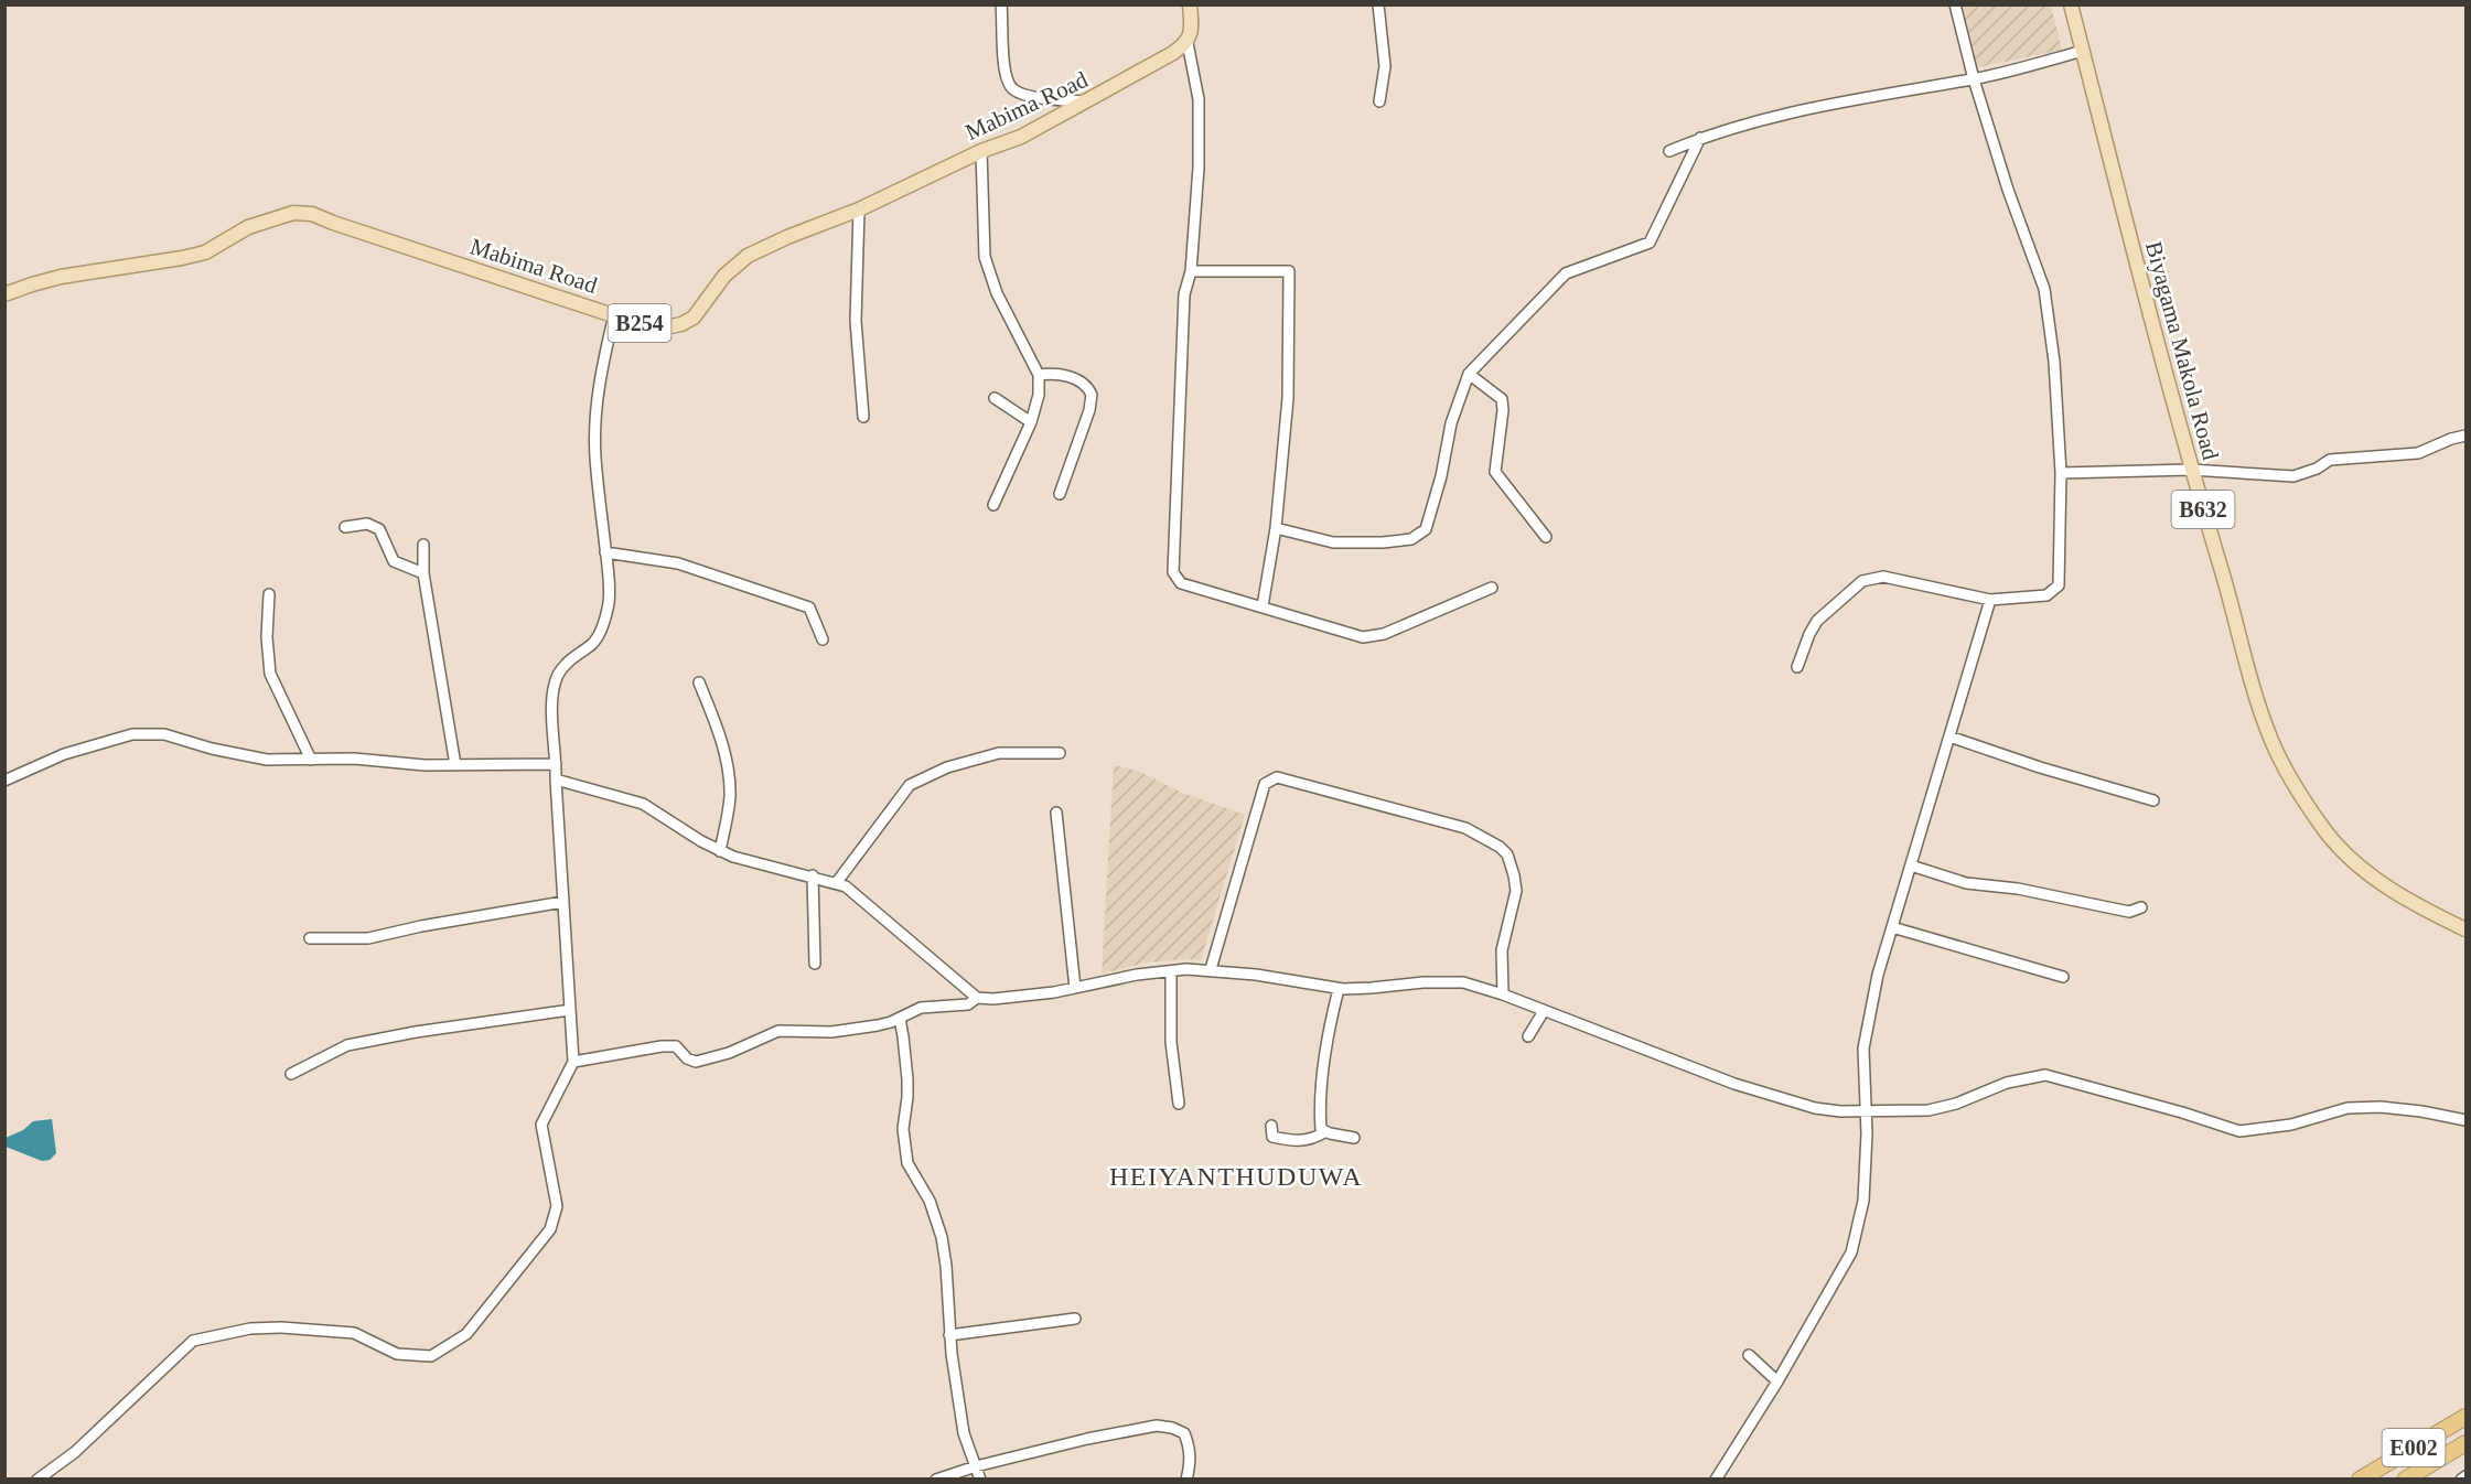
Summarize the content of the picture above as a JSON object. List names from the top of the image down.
{
  "streets": {
    "highway": ["E002"],
    "main road": [
      "Mabima Road",
      "B254",
      "Biyagama Makola Road",
      "B632"
    ]
  },
  "districts": ["HEIYANTHUDUWA"]
}
